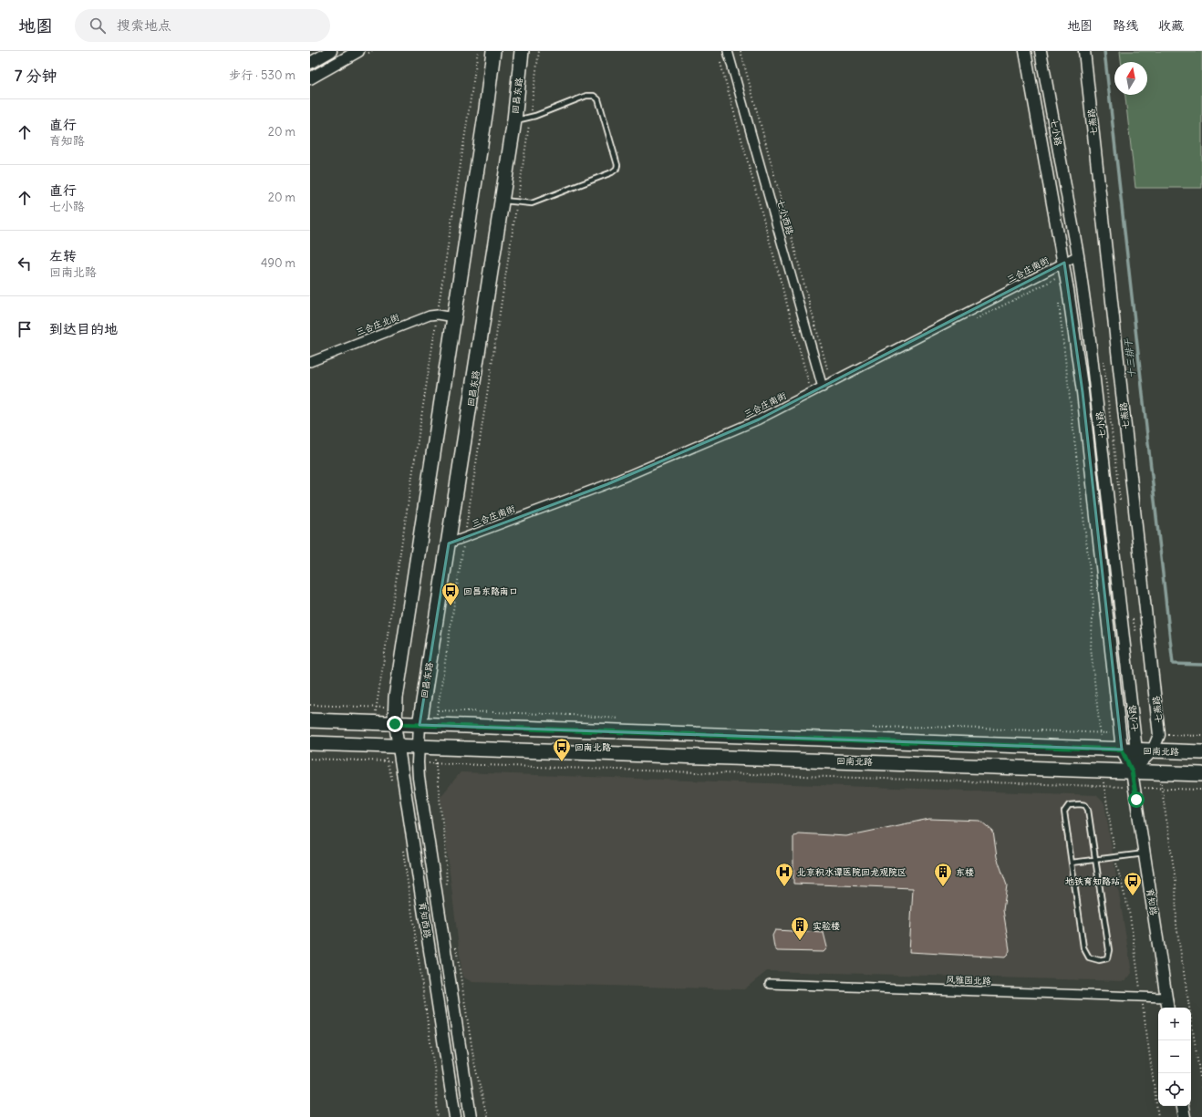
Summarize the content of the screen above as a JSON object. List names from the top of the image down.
{
  "streets": {
    "main road": ["回昌东路", "回南北路"],
    "street": [
      "七燕路",
      "七小路",
      "七小西路",
      "三合庄南街",
      "三合庄北街",
      "育知路",
      "育知西路",
      "风雅园北路"
    ]
  },
  "crossings": [
    ["回昌东路", "三合庄南街"],
    ["回昌东路", "回南北路"],
    ["回昌东路", "育知西路"],
    ["七燕路", "七小路"],
    ["七燕路", "回南北路"],
    ["七燕路", "育知路"],
    ["七小路", "三合庄南街"],
    ["七小路", "回南北路"],
    ["七小路", "育知路"],
    ["七小西路", "三合庄南街"],
    ["回南北路", "育知路"],
    ["回南北路", "育知西路"],
    ["育知路", "风雅园北路"]
  ],
  "water": ["十三排干"],
  "places": {
    "bus stop": ["回昌东路南口", "回南北路", "地铁育知路站"],
    "hospital": ["北京积水谭医院回龙观院区"],
    "building": ["东楼", "实验楼"]
  },
  "north": "top",
  "page": {
    "header": "地图",
    "search": "搜索地点",
    "nav": ["地图", "路线", "收藏"],
    "heading": ["7 分钟", "步行 · 530 m"],
    "list": [
      ["直行", "育知路", "20 m"],
      ["直行", "七小路", "20 m"],
      ["左转", "回南北路", "490 m"],
      "到达目的地"
    ],
    "map_buttons": ["+", "−"]
  }
}
